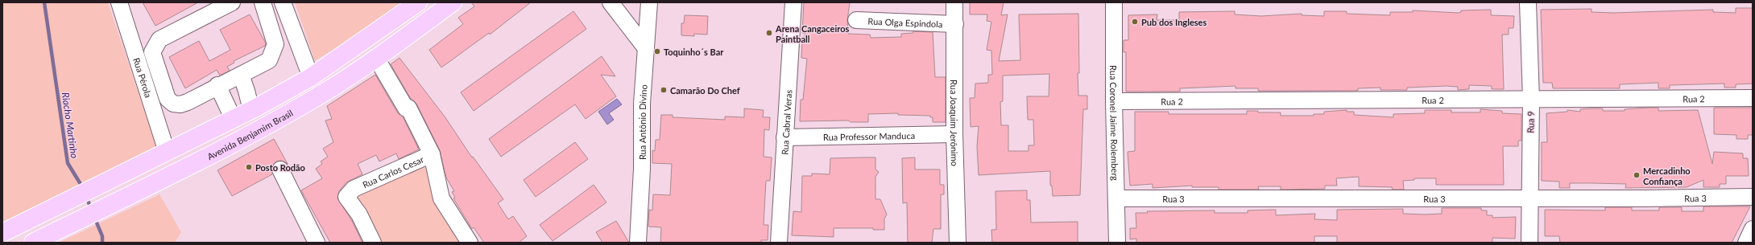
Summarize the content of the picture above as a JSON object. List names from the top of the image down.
{
  "streets": {
    "main road": ["Avenida Benjamim Brasil"],
    "street": [
      "Rua Olga Espindola",
      "Rua Pérola",
      "Rua 2",
      "Rua Antônio Divino",
      "Rua Cabral Veras",
      "Rua 9",
      "Rua Joaquim Jerônimo",
      "Rua Coronel Jaime Rolemberg",
      "Rua Professor Manduca",
      "Rua Carlos Cesar",
      "Rua 3"
    ]
  },
  "crossings": [
    ["Rua Olga Espindola", "Rua Joaquim Jerônimo"],
    ["Rua 2", "Rua 9"],
    ["Rua 2", "Rua Coronel Jaime Rolemberg"],
    ["Rua Cabral Veras", "Rua Professor Manduca"],
    ["Rua 9", "Rua 3"],
    ["Rua Joaquim Jerônimo", "Rua Professor Manduca"],
    ["Rua Coronel Jaime Rolemberg", "Rua 3"]
  ],
  "water": ["Riacho Martinho"],
  "places": [
    "Pub dos Ingleses",
    "Arena Cangaceiros Paintball",
    "Toquinho´s Bar",
    "Camarão Do Chef",
    "Posto Rodão",
    "Mercadinho Confiança"
  ]
}
